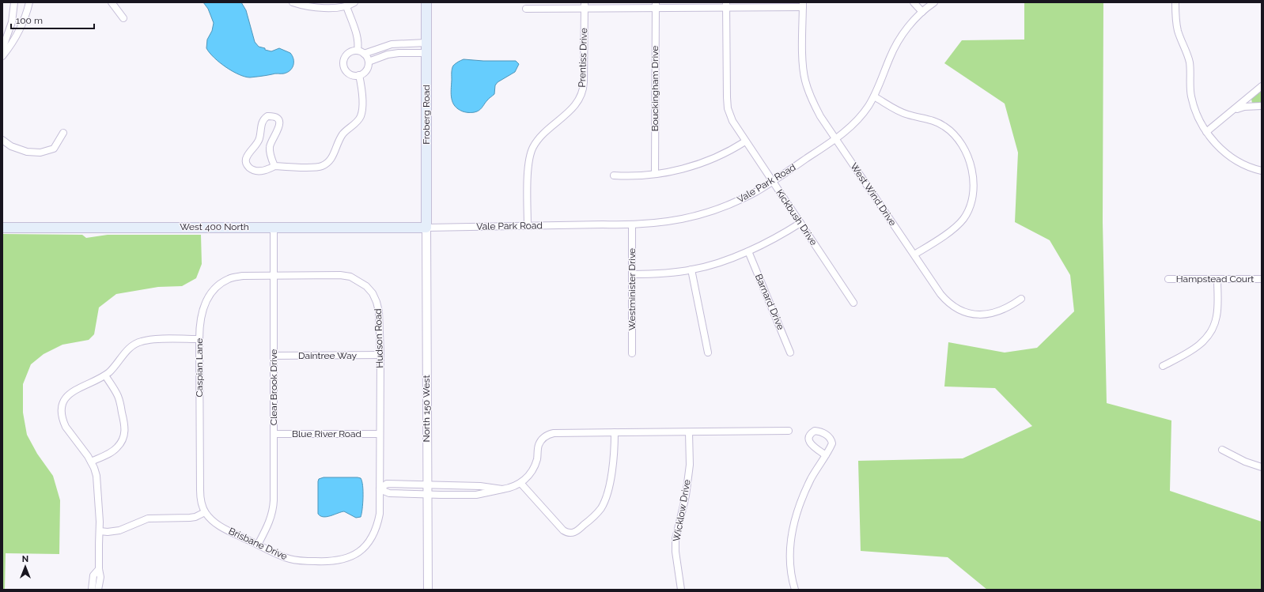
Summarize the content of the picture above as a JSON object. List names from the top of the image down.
{
  "streets": {
    "main road": ["Froberg Road", "West 400 North"],
    "street": [
      "Prentiss Drive",
      "Bouckingham Drive",
      "Vale Park Road",
      "West Wind Drive",
      "Kickbush Drive",
      "Hampstead Court",
      "Westminister Drive",
      "Barnard Drive",
      "Hudson Road",
      "Daintree Way",
      "Caspian Lane",
      "Clear Brook Drive",
      "North 150 West",
      "Blue River Road",
      "Wicklow Drive",
      "Brisbane Drive"
    ]
  },
  "crossings": [
    ["Prentiss Drive", "Vale Park Road"],
    ["Froberg Road", "Vale Park Road"],
    ["Froberg Road", "West 400 North"],
    ["Froberg Road", "North 150 West"],
    ["Vale Park Road", "West Wind Drive"],
    ["Vale Park Road", "Kickbush Drive"],
    ["Vale Park Road", "West 400 North"],
    ["Vale Park Road", "Westminister Drive"],
    ["Vale Park Road", "North 150 West"],
    ["West 400 North", "Clear Brook Drive"],
    ["West 400 North", "North 150 West"],
    ["Hudson Road", "Daintree Way"],
    ["Hudson Road", "Caspian Lane"],
    ["Hudson Road", "Clear Brook Drive"],
    ["Hudson Road", "Blue River Road"],
    ["Hudson Road", "Brisbane Drive"],
    ["Daintree Way", "Clear Brook Drive"],
    ["Caspian Lane", "Clear Brook Drive"],
    ["Caspian Lane", "Brisbane Drive"],
    ["Clear Brook Drive", "Blue River Road"],
    ["Clear Brook Drive", "Brisbane Drive"]
  ],
  "scale_bar": "100 m",
  "north": "top"
}
